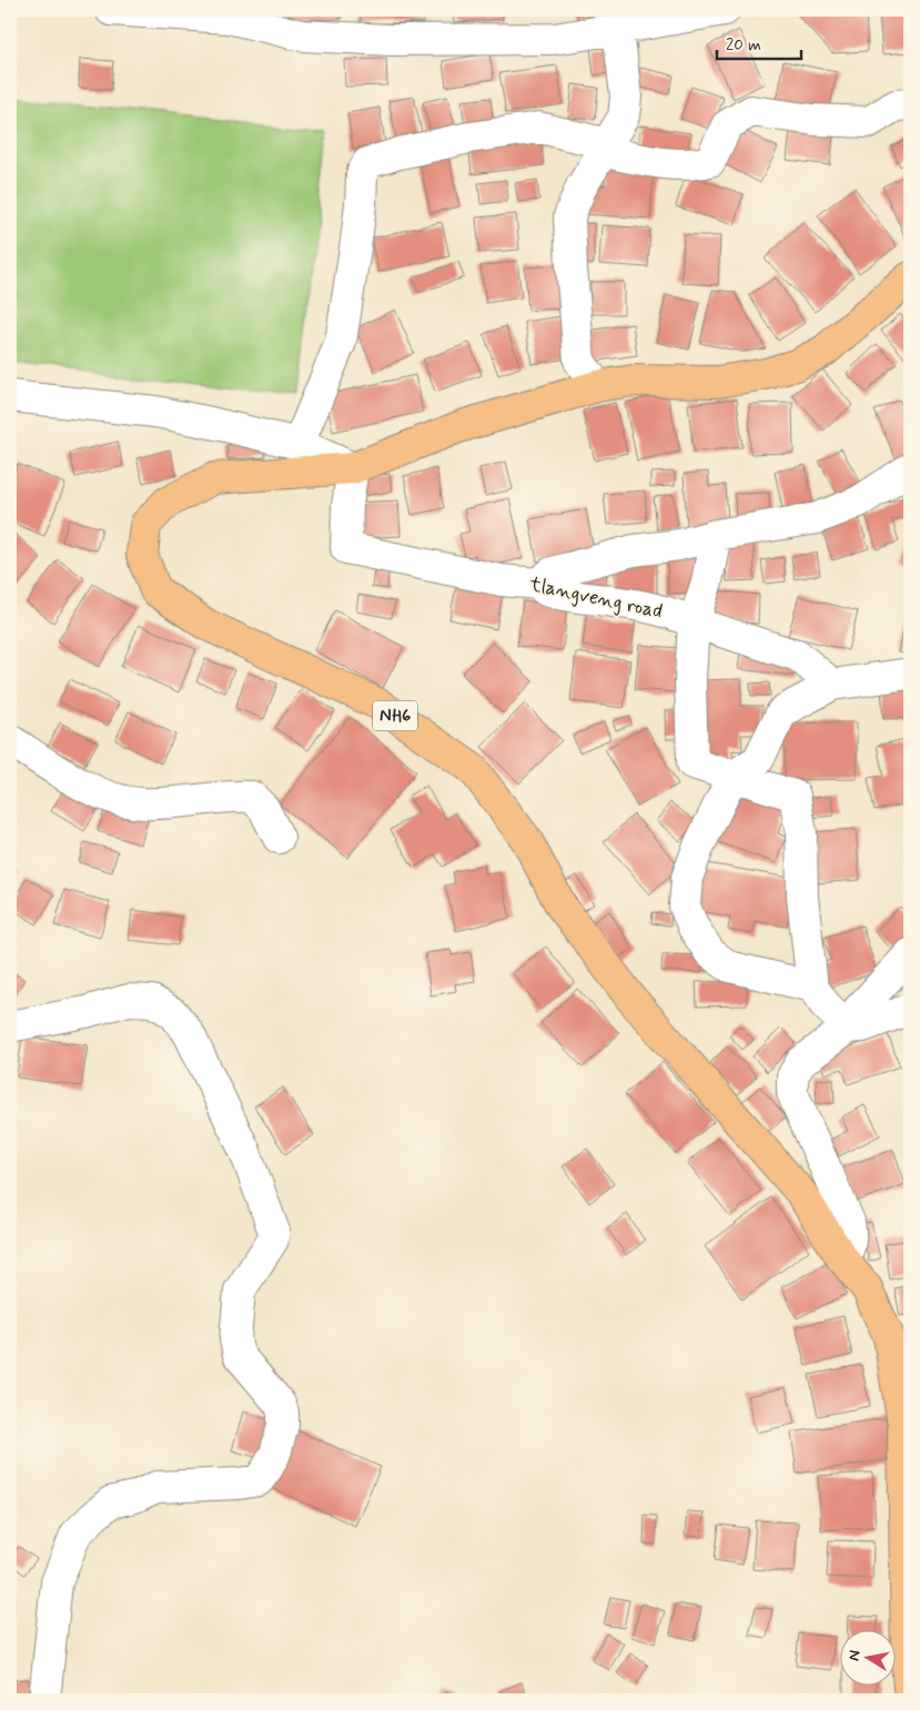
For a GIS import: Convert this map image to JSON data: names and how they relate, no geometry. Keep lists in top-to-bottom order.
{
  "streets": {
    "highway": ["NH6"],
    "street": ["tlangveng road"]
  },
  "crossings": [
    ["tlangveng road", "NH6"]
  ],
  "scale_bar": "20 m",
  "north": "left"
}
